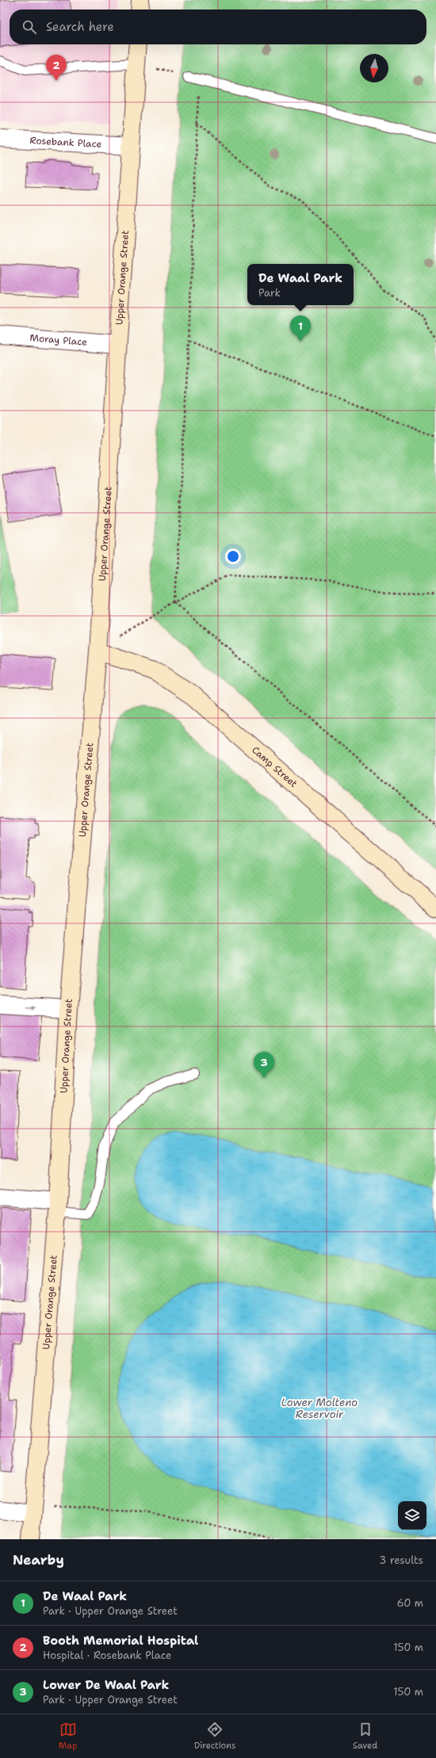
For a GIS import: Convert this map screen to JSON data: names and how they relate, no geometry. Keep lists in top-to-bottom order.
{
  "streets": {
    "street": [
      "Rosebank Place",
      "Upper Orange Street",
      "Moray Place",
      "Camp Street"
    ]
  },
  "crossings": [
    ["Rosebank Place", "Upper Orange Street"],
    ["Upper Orange Street", "Moray Place"],
    ["Upper Orange Street", "Camp Street"]
  ],
  "water": ["Lower Molteno Reservoir"],
  "north": "bottom",
  "page": {
    "search": "Search here",
    "pins": ["2", "1", "3"],
    "popup": ["De Waal Park", "Park"],
    "heading": ["Nearby", "3 results"],
    "list": [
      {
        "mark": "1",
        "name": "De Waal Park",
        "note": "Park · Upper Orange Street",
        "value": "60 m"
      },
      {
        "mark": "2",
        "name": "Booth Memorial Hospital",
        "note": "Hospital · Rosebank Place",
        "value": "150 m"
      },
      {
        "mark": "3",
        "name": "Lower De Waal Park",
        "note": "Park · Upper Orange Street",
        "value": "150 m"
      }
    ],
    "nav": ["Map", "Directions", "Saved"]
  }
}
